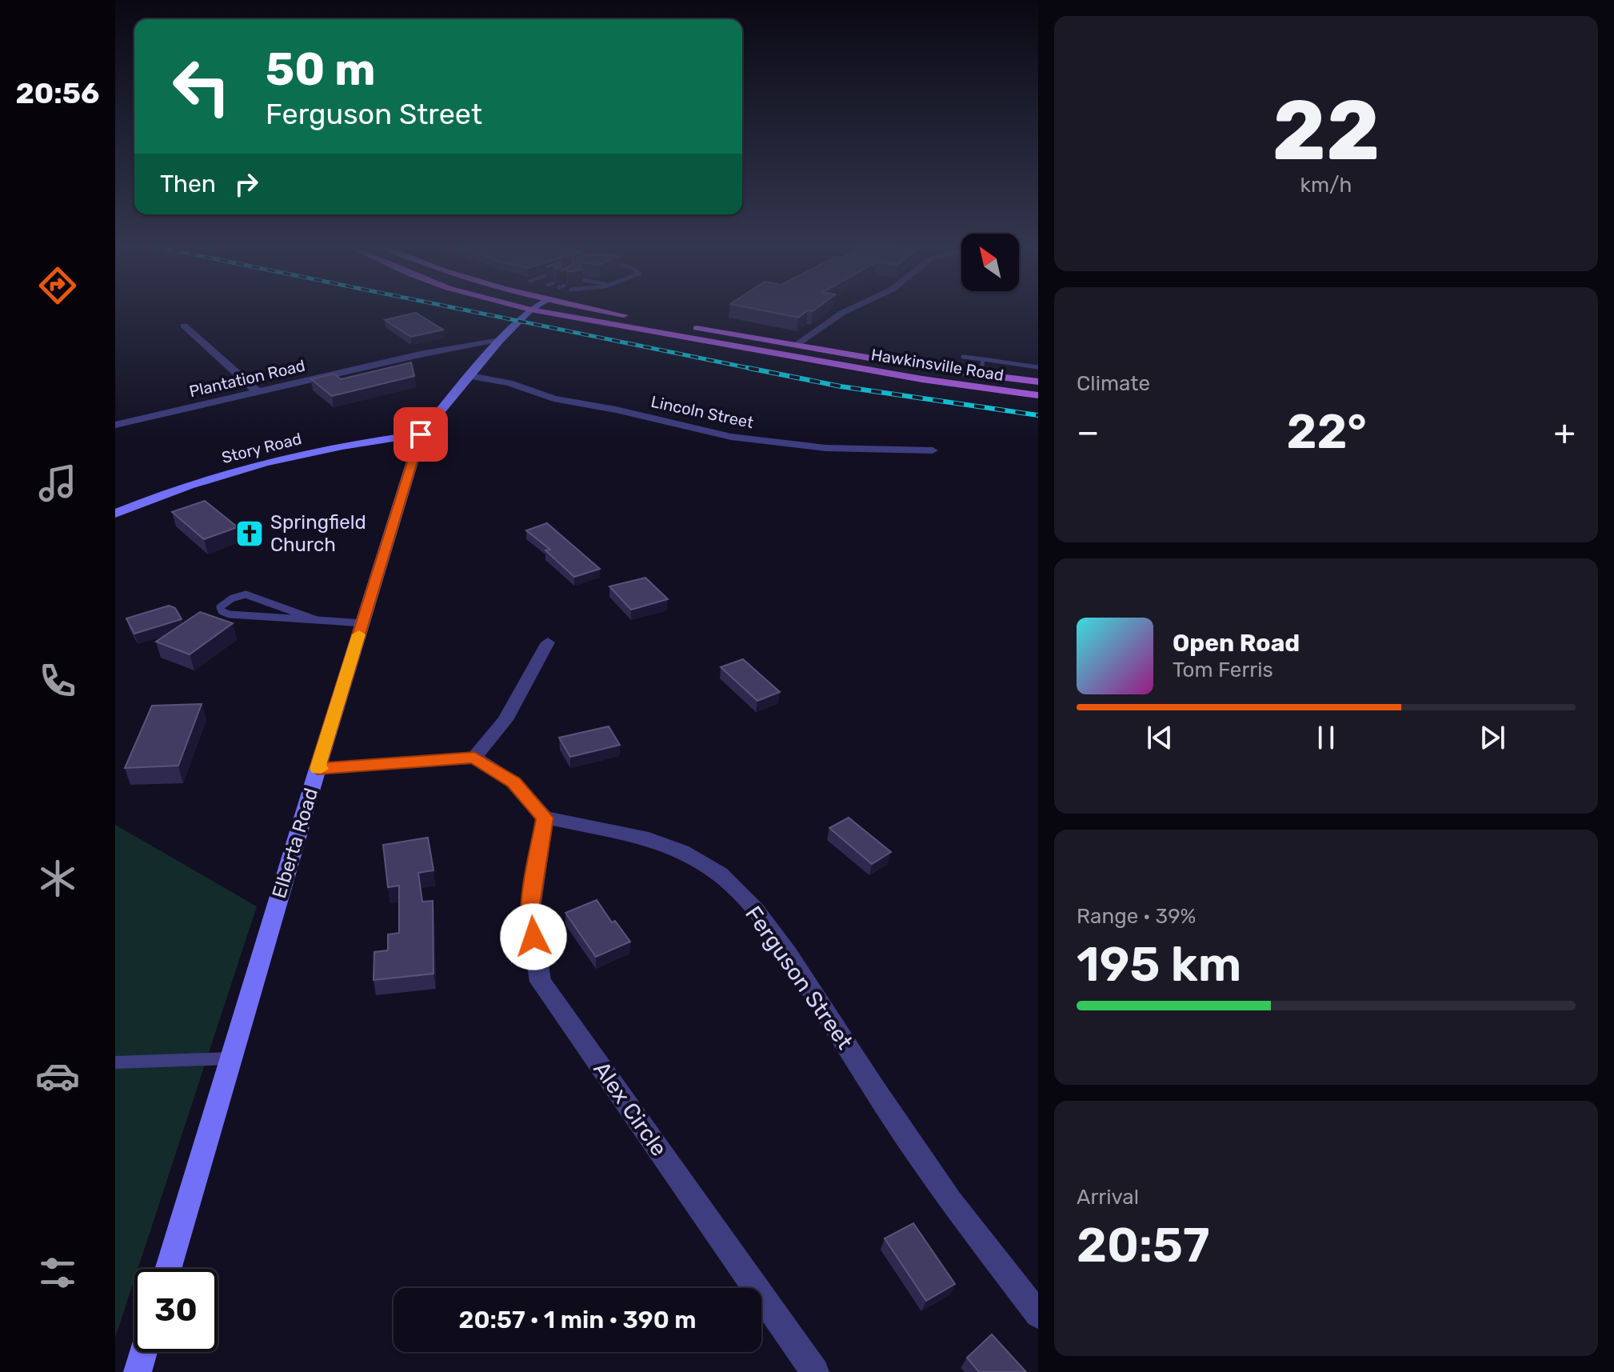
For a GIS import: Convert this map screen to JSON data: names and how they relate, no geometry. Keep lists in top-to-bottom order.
{
  "streets": {
    "main road": ["Hawkinsville Road"],
    "street": [
      "Plantation Road",
      "Lincoln Street",
      "Story Road",
      "Elberta Road",
      "Ferguson Street",
      "Alex Circle"
    ]
  },
  "crossings": [
    ["Plantation Road", "Elberta Road"],
    ["Lincoln Street", "Elberta Road"],
    ["Story Road", "Elberta Road"],
    ["Ferguson Street", "Alex Circle"]
  ],
  "places": {
    "church": ["Springfield Church"]
  },
  "north": "top left",
  "page": {
    "tabs": "20:56",
    "tile": [
      ["22", "km/h"],
      "Climate",
      ["Range · 39%", "195 km"],
      ["Arrival", "20:57"]
    ],
    "turn": ["50 m", "Ferguson Street"],
    "then": "Then",
    "heat": ["−", "22°", "+"],
    "song": ["Open Road", "Tom Ferris"],
    "limit": "30",
    "trip": "20:57 · 1 min · 390 m"
  }
}
